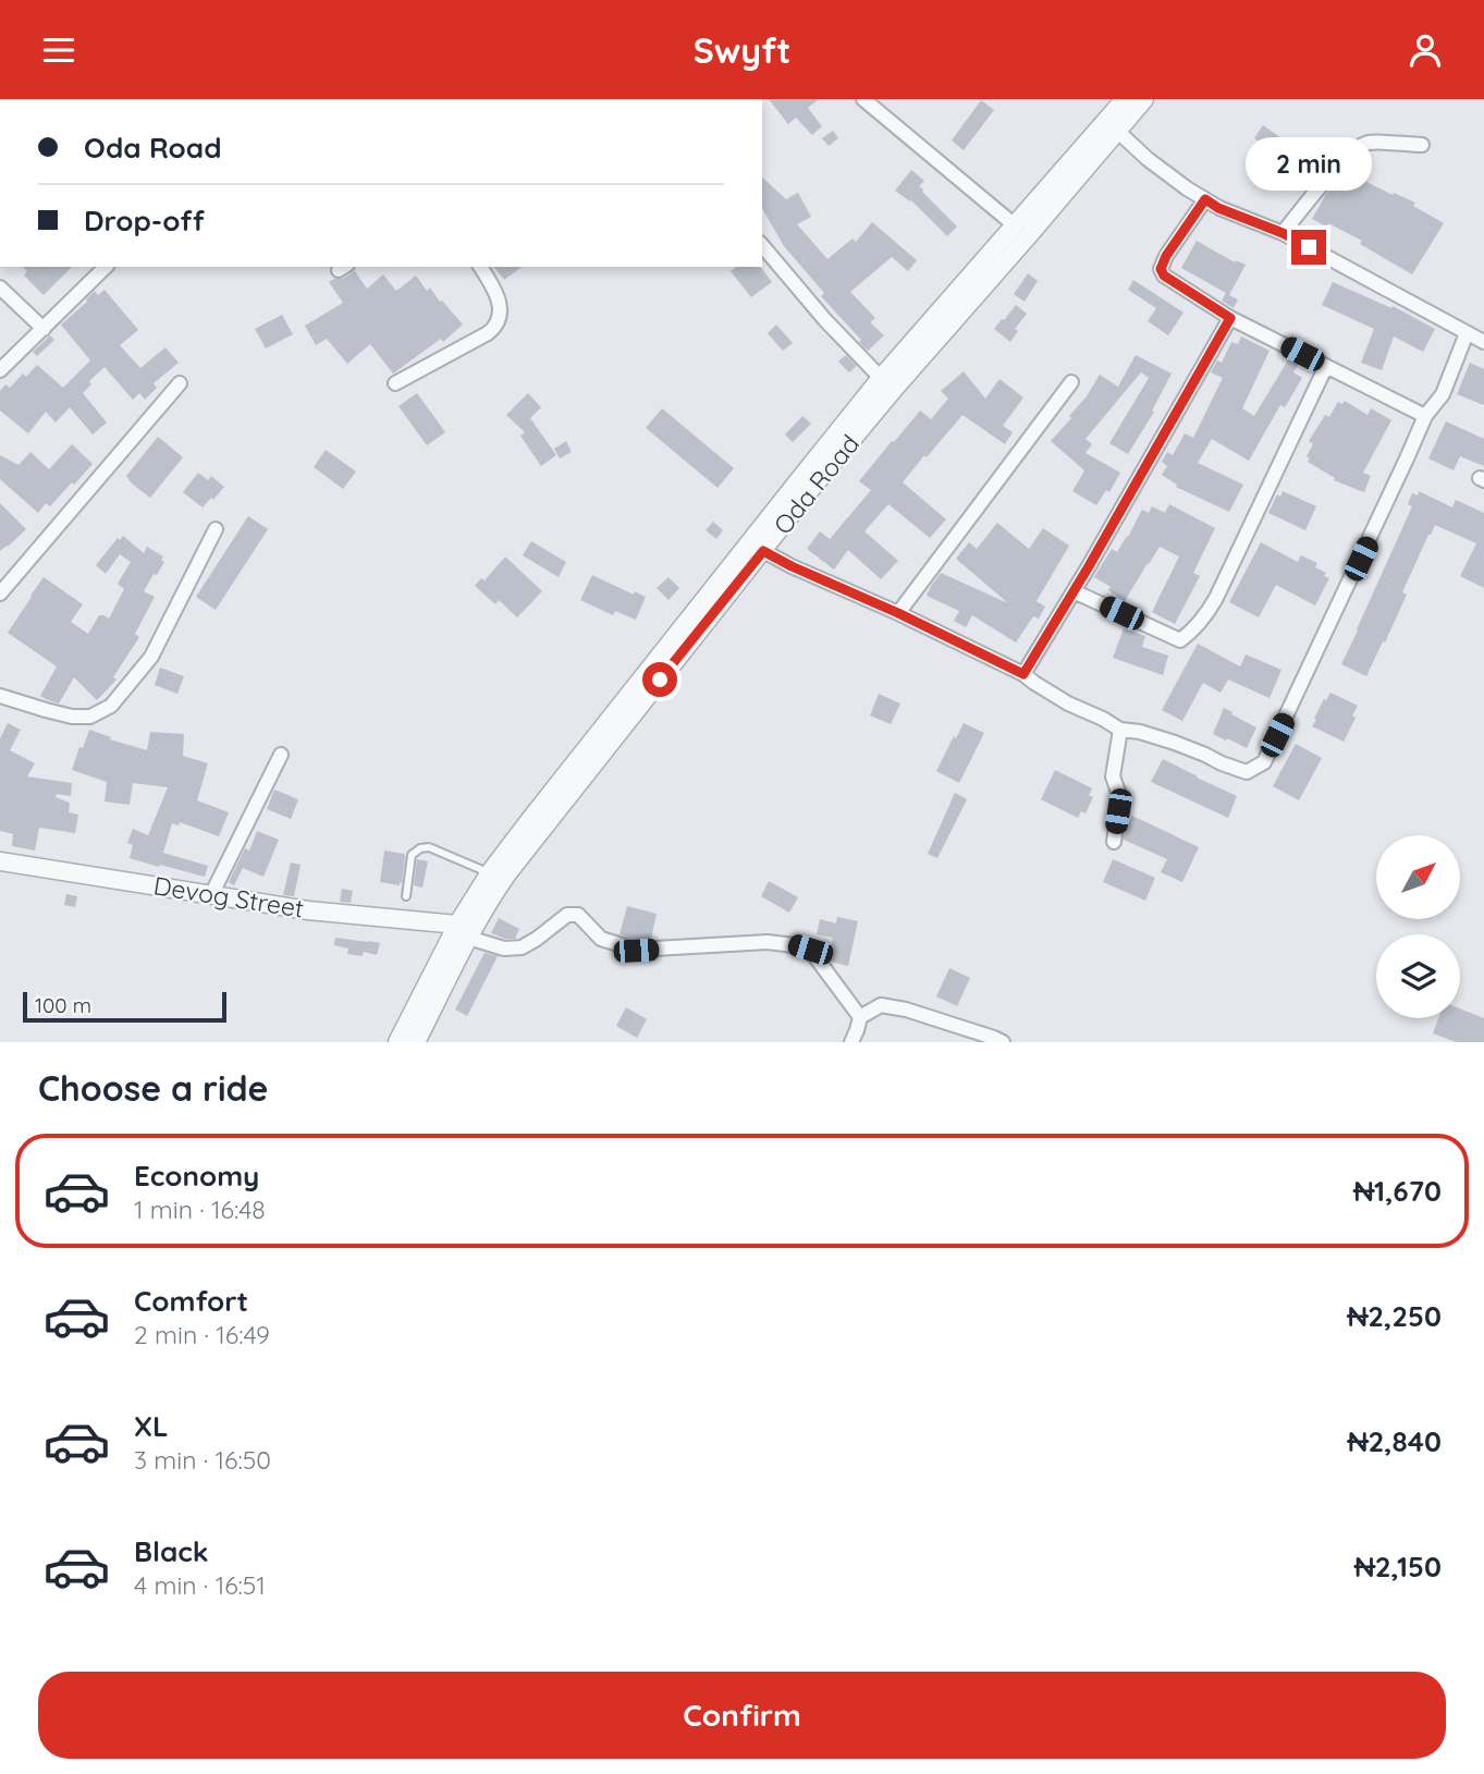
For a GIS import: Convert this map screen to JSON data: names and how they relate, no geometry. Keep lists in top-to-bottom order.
{
  "streets": {
    "street": ["Oda Road", "Devog Street"]
  },
  "crossings": [
    ["Oda Road", "Devog Street"]
  ],
  "scale_bar": "100 m",
  "north": "top right",
  "page": {
    "header": "Swyft",
    "banner": ["Oda Road", "Drop-off"],
    "bubble": "2 min",
    "scale": "100 m",
    "heading": "Choose a ride",
    "list": [
      {
        "name": "Economy",
        "note": "1 min · 16:48",
        "value": "₦1,670"
      },
      {
        "name": "Comfort",
        "note": "2 min · 16:49",
        "value": "₦2,250"
      },
      {
        "name": "XL",
        "note": "3 min · 16:50",
        "value": "₦2,840"
      },
      {
        "name": "Black",
        "note": "4 min · 16:51",
        "value": "₦2,150"
      }
    ],
    "buttons": "Confirm"
  }
}
